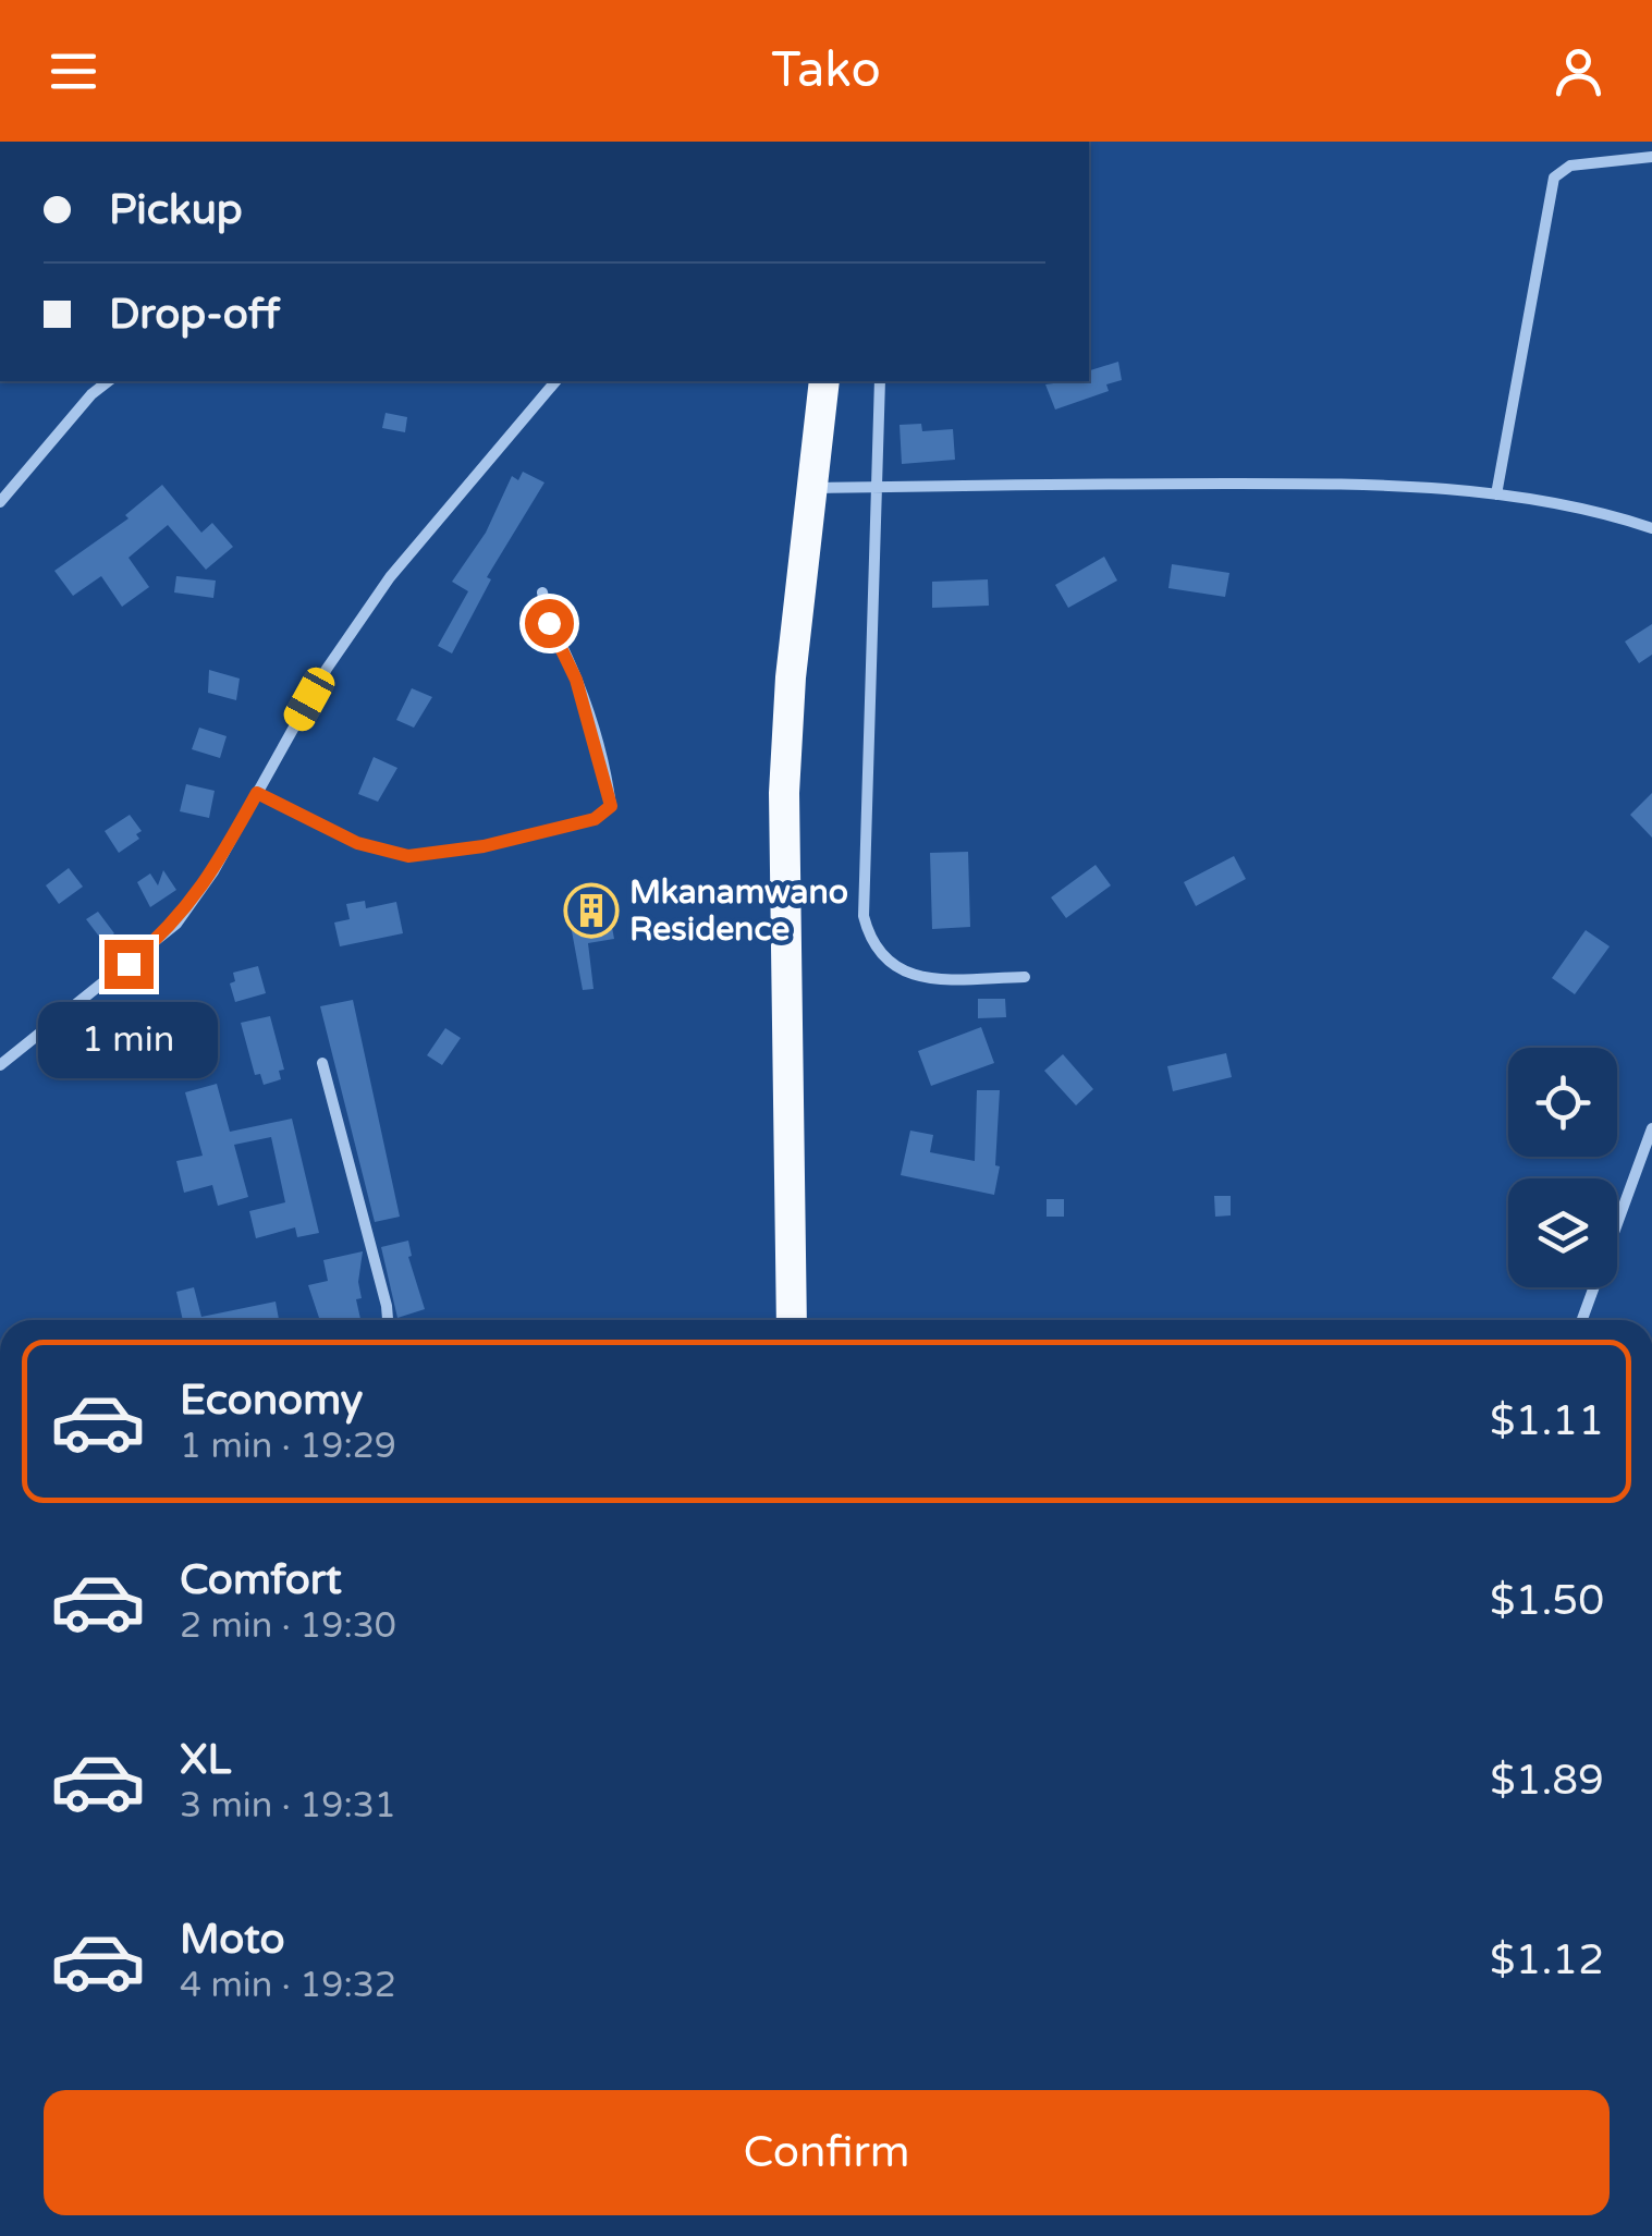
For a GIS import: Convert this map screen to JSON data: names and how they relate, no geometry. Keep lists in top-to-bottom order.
{
  "places": {
    "building": ["Mkanamwano Residence"]
  },
  "page": {
    "header": "Tako",
    "banner": ["Pickup", "Drop-off"],
    "bubble": "1 min",
    "list": [
      {
        "name": "Economy",
        "note": "1 min · 19:29",
        "value": "$1.11"
      },
      {
        "name": "Comfort",
        "note": "2 min · 19:30",
        "value": "$1.50"
      },
      {
        "name": "XL",
        "note": "3 min · 19:31",
        "value": "$1.89"
      },
      {
        "name": "Moto",
        "note": "4 min · 19:32",
        "value": "$1.12"
      }
    ],
    "buttons": "Confirm"
  }
}
